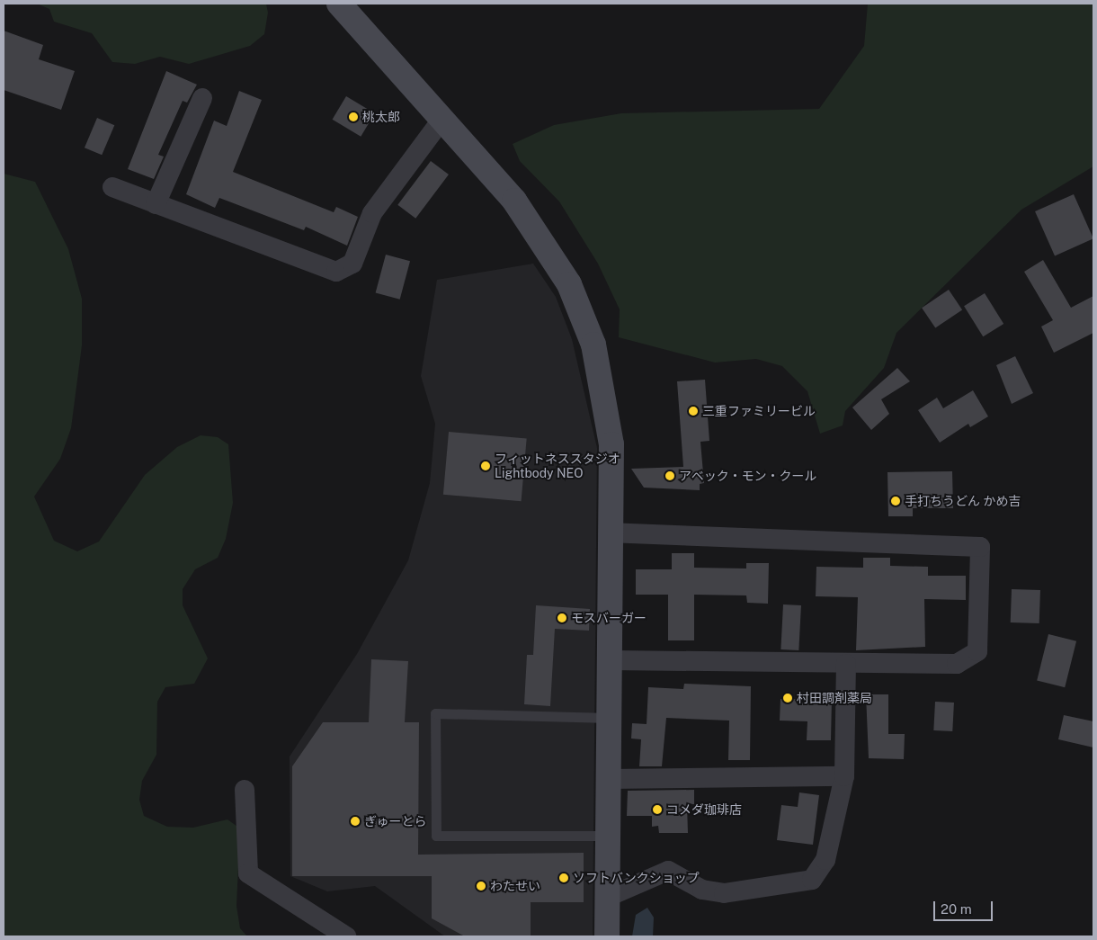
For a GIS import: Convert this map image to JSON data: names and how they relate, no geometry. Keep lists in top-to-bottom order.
{
  "places": [
    "桃太郎",
    "三重ファミリービル",
    "フィットネススタジオ Lightbody NEO",
    "アベック・モン・クール",
    "手打ちうどん かめ吉",
    "モスバーガー",
    "村田調剤薬局",
    "コメダ珈琲店",
    "ぎゅーとら",
    "ソフトバンクショップ",
    "わたせい"
  ],
  "scale_bar": "20 m"
}
